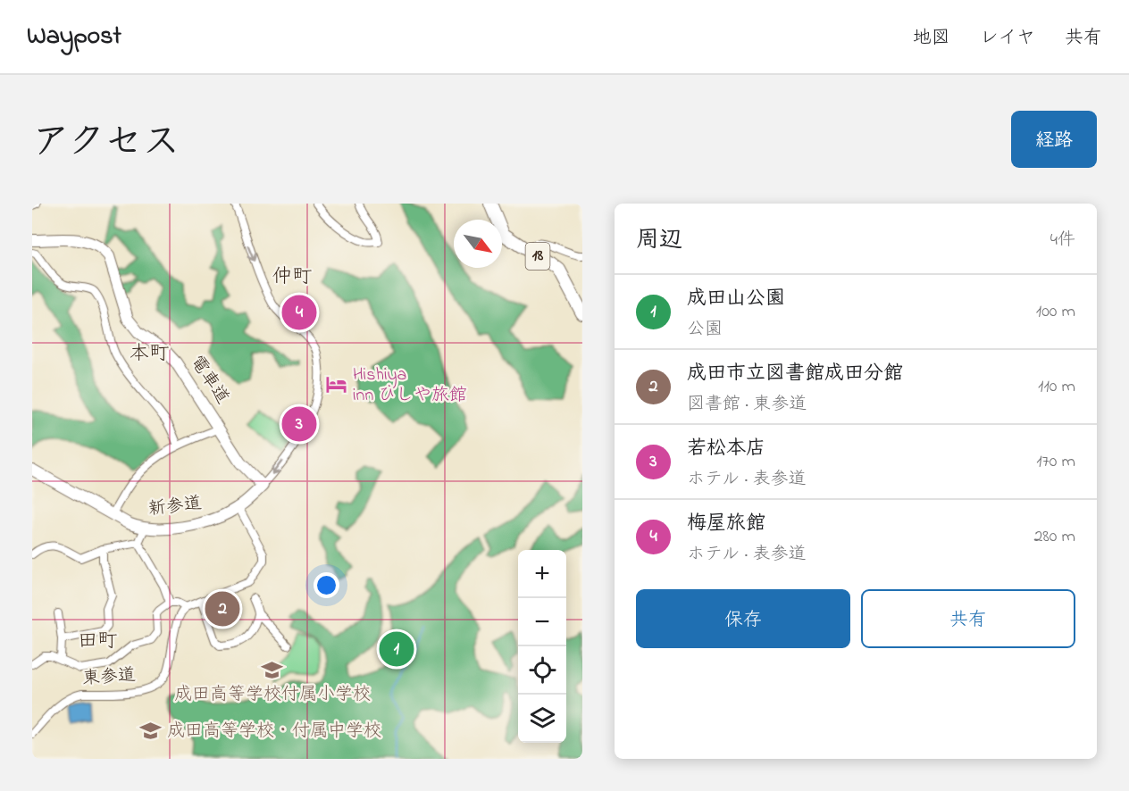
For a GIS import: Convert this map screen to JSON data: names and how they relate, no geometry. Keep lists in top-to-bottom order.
{
  "streets": {
    "main road": ["18"],
    "street": ["電車道", "新参道", "東参道"]
  },
  "crossings": [
    ["電車道", "新参道"]
  ],
  "districts": ["仲町", "本町", "田町"],
  "places": {
    "hotel": ["Hishiya inn ひしや旅館"],
    "school or university": ["成田高等学校付属小学校", "成田高等学校・付属中学校"]
  },
  "north": "bottom right",
  "page": {
    "header": "Waypost",
    "nav": ["地図", "レイヤ", "共有"],
    "title": "アクセス",
    "buttons": [
      "経路",
      ["保存", "共有"]
    ],
    "heading": ["周辺", "4件"],
    "list": [
      {
        "mark": "1",
        "name": "成田山公園",
        "note": "公園",
        "value": "100 m"
      },
      {
        "mark": "2",
        "name": "成田市立図書館成田分館",
        "note": "図書館 · 東参道",
        "value": "110 m"
      },
      {
        "mark": "3",
        "name": "若松本店",
        "note": "ホテル · 表参道",
        "value": "170 m"
      },
      {
        "mark": "4",
        "name": "梅屋旅館",
        "note": "ホテル · 表参道",
        "value": "280 m"
      }
    ],
    "pins": [
      "4",
      "3",
      "2",
      "1"
    ],
    "map_buttons": ["+", "−"]
  }
}
